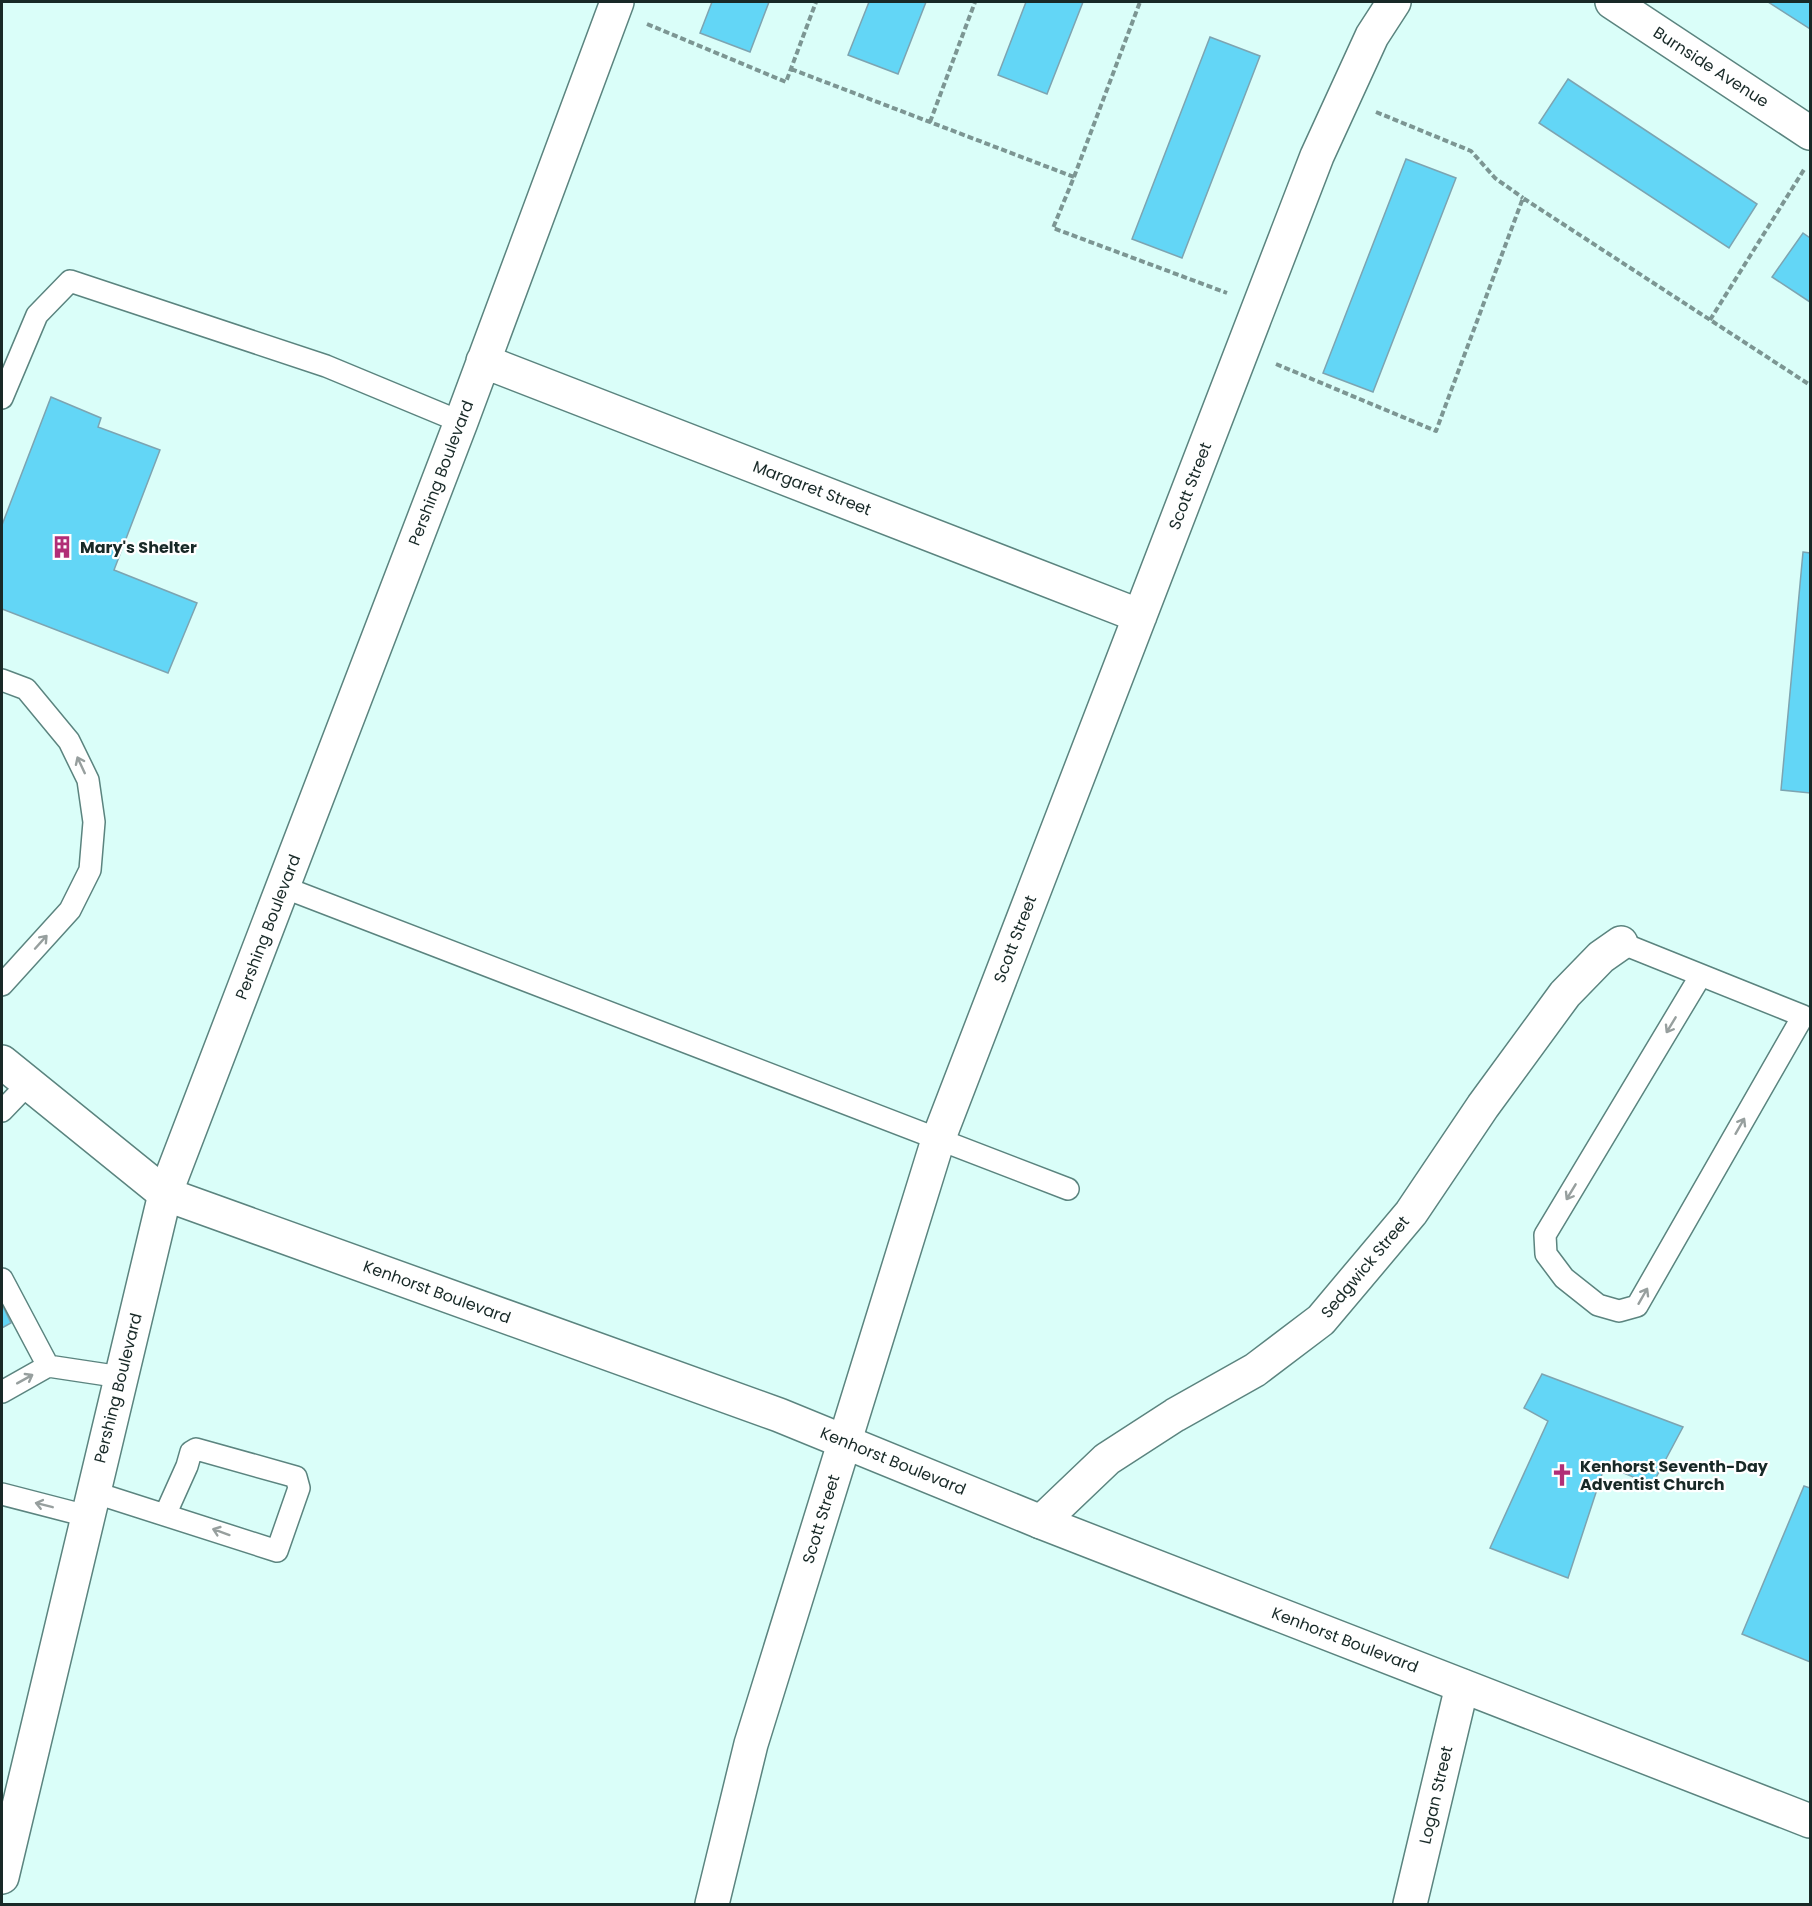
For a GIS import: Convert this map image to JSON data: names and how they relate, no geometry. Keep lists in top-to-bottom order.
{
  "streets": {
    "street": [
      "Burnside Avenue",
      "Pershing Boulevard",
      "Scott Street",
      "Margaret Street",
      "Sedgwick Street",
      "Kenhorst Boulevard",
      "Logan Street"
    ]
  },
  "crossings": [
    ["Pershing Boulevard", "Margaret Street"],
    ["Pershing Boulevard", "Kenhorst Boulevard"],
    ["Scott Street", "Margaret Street"],
    ["Scott Street", "Kenhorst Boulevard"],
    ["Sedgwick Street", "Kenhorst Boulevard"],
    ["Kenhorst Boulevard", "Logan Street"]
  ],
  "places": {
    "building": ["Mary's Shelter"],
    "church": ["Kenhorst Seventh-Day Adventist Church"]
  }
}
